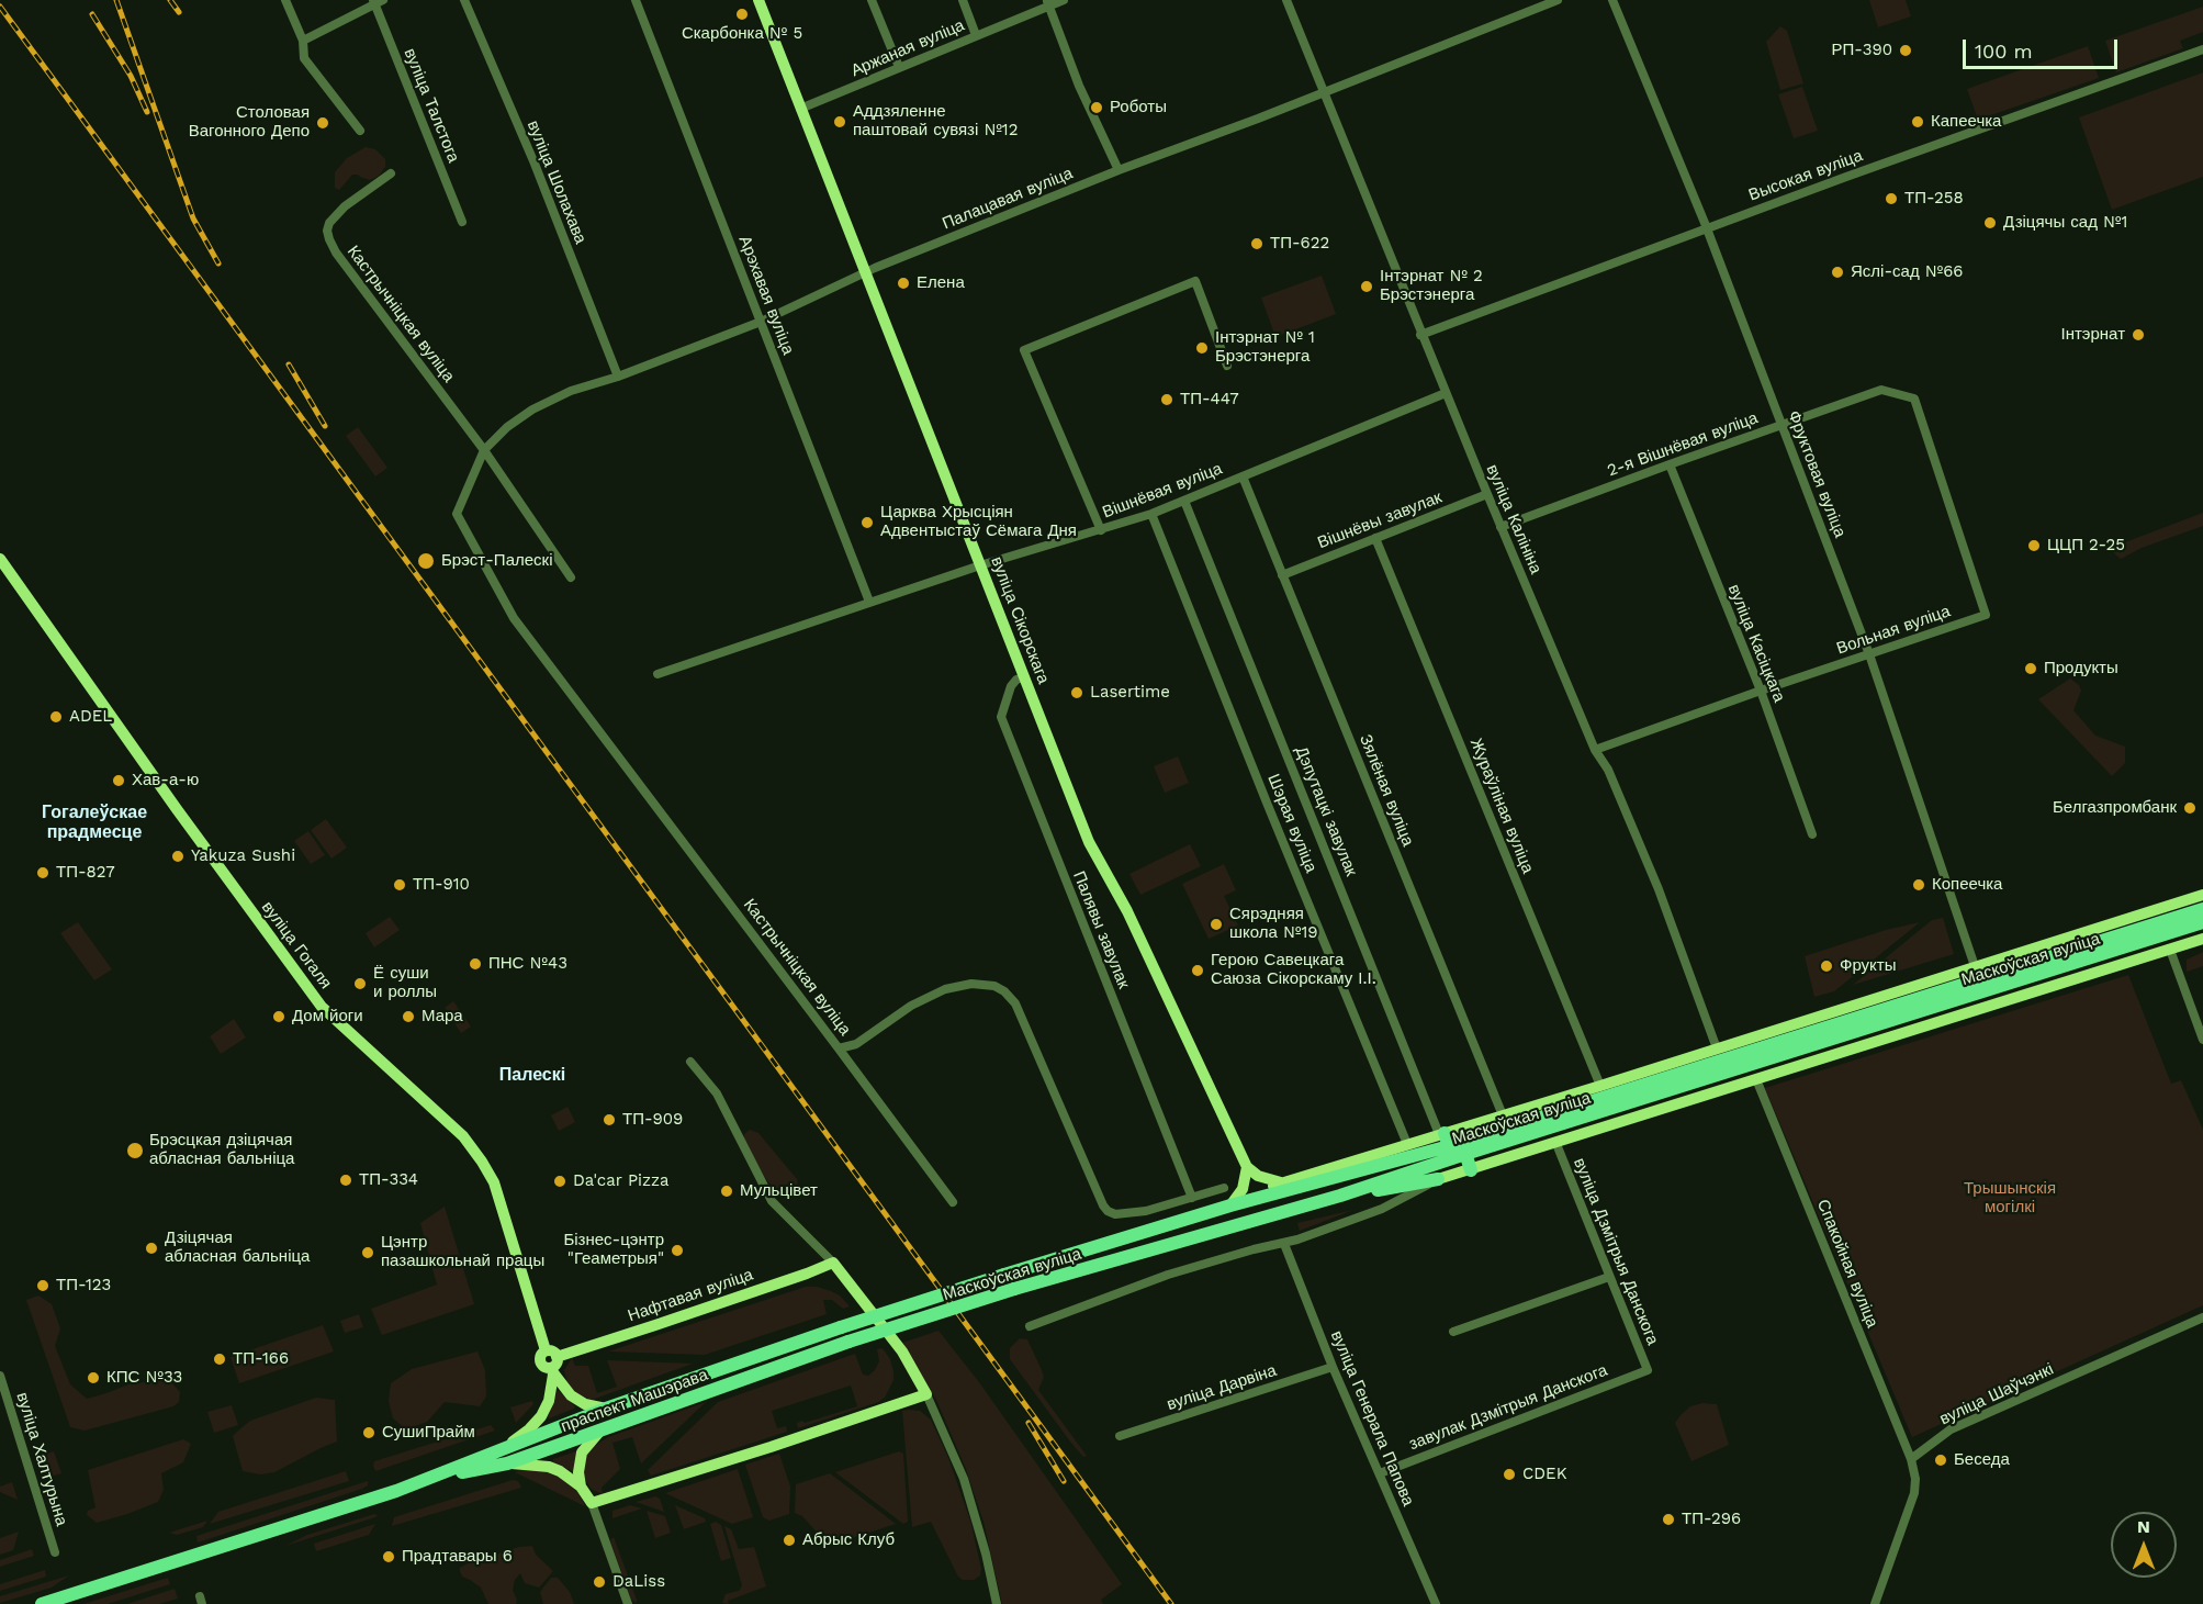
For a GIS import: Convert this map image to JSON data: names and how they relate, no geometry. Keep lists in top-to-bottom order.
{
  "streets": {
    "main road": ["Маскоўская вуліца", "праспект Машэрава"],
    "street": [
      "Аржаная вуліца",
      "вуліца Талстога",
      "Высокая вуліца",
      "вуліца Шолахава",
      "Палацавая вуліца",
      "Арэхавая вуліца",
      "Кастрычніцкая вуліца",
      "2-я Вішнёвая вуліца",
      "Фруктовая вуліца",
      "Вішнёвая вуліца",
      "вуліца Калініна",
      "Вішнёвы завулак",
      "вуліца Сікорскага",
      "Вольная вуліца",
      "вуліца Касіцкага",
      "Зялёная вуліца",
      "Жураўліная вуліца",
      "Дэпутацкі завулак",
      "Шэрая вуліца",
      "Палявы завулак",
      "вуліца Гогаля",
      "вуліца Дзмітрыя Данскога",
      "Спакойная вуліца",
      "Нафтавая вуліца",
      "вуліца Дарвіна",
      "вуліца Шаўчэнкі",
      "завулак Дзмітрыя Данскога",
      "вуліца Генерала Папова",
      "вуліца Халтурына"
    ]
  },
  "crossings": [
    ["Аржаная вуліца", "вуліца Сікорскага"],
    ["Высокая вуліца", "Фруктовая вуліца"],
    ["Высокая вуліца", "вуліца Калініна"],
    ["вуліца Шолахава", "Палацавая вуліца"],
    ["Палацавая вуліца", "Арэхавая вуліца"],
    ["Палацавая вуліца", "Кастрычніцкая вуліца"],
    ["Палацавая вуліца", "вуліца Калініна"],
    ["Палацавая вуліца", "вуліца Сікорскага"],
    ["Арэхавая вуліца", "Вішнёвая вуліца"],
    ["Кастрычніцкая вуліца", "Палявы завулак"],
    ["2-я Вішнёвая вуліца", "Фруктовая вуліца"],
    ["2-я Вішнёвая вуліца", "вуліца Калініна"],
    ["2-я Вішнёвая вуліца", "Вольная вуліца"],
    ["2-я Вішнёвая вуліца", "вуліца Касіцкага"],
    ["Фруктовая вуліца", "Вольная вуліца"],
    ["Фруктовая вуліца", "Маскоўская вуліца"],
    ["Вішнёвая вуліца", "вуліца Калініна"],
    ["Вішнёвая вуліца", "вуліца Сікорскага"],
    ["Вішнёвая вуліца", "Зялёная вуліца"],
    ["Вішнёвая вуліца", "Дэпутацкі завулак"],
    ["Вішнёвая вуліца", "Шэрая вуліца"],
    ["вуліца Калініна", "Вішнёвы завулак"],
    ["вуліца Калініна", "Вольная вуліца"],
    ["вуліца Калініна", "Маскоўская вуліца"],
    ["Вішнёвы завулак", "Зялёная вуліца"],
    ["Вішнёвы завулак", "Жураўліная вуліца"],
    ["вуліца Сікорскага", "Палявы завулак"],
    ["Вольная вуліца", "вуліца Касіцкага"],
    ["Зялёная вуліца", "Маскоўская вуліца"],
    ["Жураўліная вуліца", "Маскоўская вуліца"],
    ["Дэпутацкі завулак", "Маскоўская вуліца"],
    ["Шэрая вуліца", "Маскоўская вуліца"],
    ["вуліца Гогаля", "Нафтавая вуліца"],
    ["Маскоўская вуліца", "вуліца Дзмітрыя Данскога"],
    ["Маскоўская вуліца", "Спакойная вуліца"],
    ["Маскоўская вуліца", "праспект Машэрава"],
    ["Маскоўская вуліца", "вуліца Генерала Папова"],
    ["вуліца Дзмітрыя Данскога", "завулак Дзмітрыя Данскога"],
    ["Спакойная вуліца", "вуліца Шаўчэнкі"],
    ["вуліца Дарвіна", "вуліца Генерала Папова"],
    ["завулак Дзмітрыя Данскога", "вуліца Генерала Папова"]
  ],
  "districts": ["Гогалеўскае прадмесце", "Палескі"],
  "parks": ["Трышынскія могілкі"],
  "places": [
    "Скарбонка № 5",
    "РП-390",
    "Роботы",
    "Аддзяленне паштовай сувязі №12",
    "Капеечка",
    "Столовая Вагонного Депо",
    "ТП-258",
    "Дзіцячы сад №1",
    "ТП-622",
    "Яслі-сад №66",
    "Елена",
    "Інтэрнат № 2 Брэстэнерга",
    "Інтэрнат",
    "Інтэрнат № 1 Брэстэнерга",
    "ТП-447",
    "Царква Хрысціян Адвентыстаў Сёмага Дня",
    "ЦЦП 2-25",
    "Брэст-Палескі",
    "Продукты",
    "Lasertime",
    "ADEL",
    "Хав-а-ю",
    "Белгазпромбанк",
    "Yakuza Sushi",
    "ТП-827",
    "ТП-910",
    "Копеечка",
    "Сярэдняя школа №19",
    "ПНС №43",
    "Фрукты",
    "Герою Савецкага Саюза Сікорскаму І.І.",
    "Ё суши и роллы",
    "Дом йоги",
    "Мара",
    "ТП-909",
    "Брэсцкая дзіцячая абласная бальніца",
    "ТП-334",
    "Da'car Pizza",
    "Мульцівет",
    "Дзіцячая абласная бальніца",
    "Бізнес-цэнтр \"Геаметрыя\"",
    "Цэнтр пазашкольнай працы",
    "ТП-123",
    "ТП-166",
    "КПС №33",
    "СушиПрайм",
    "Беседа",
    "CDEK",
    "ТП-296",
    "Абрыс Клуб",
    "Прадтавары 6",
    "DaLiss"
  ],
  "scale_bar": "100 m",
  "north": "top"
}
